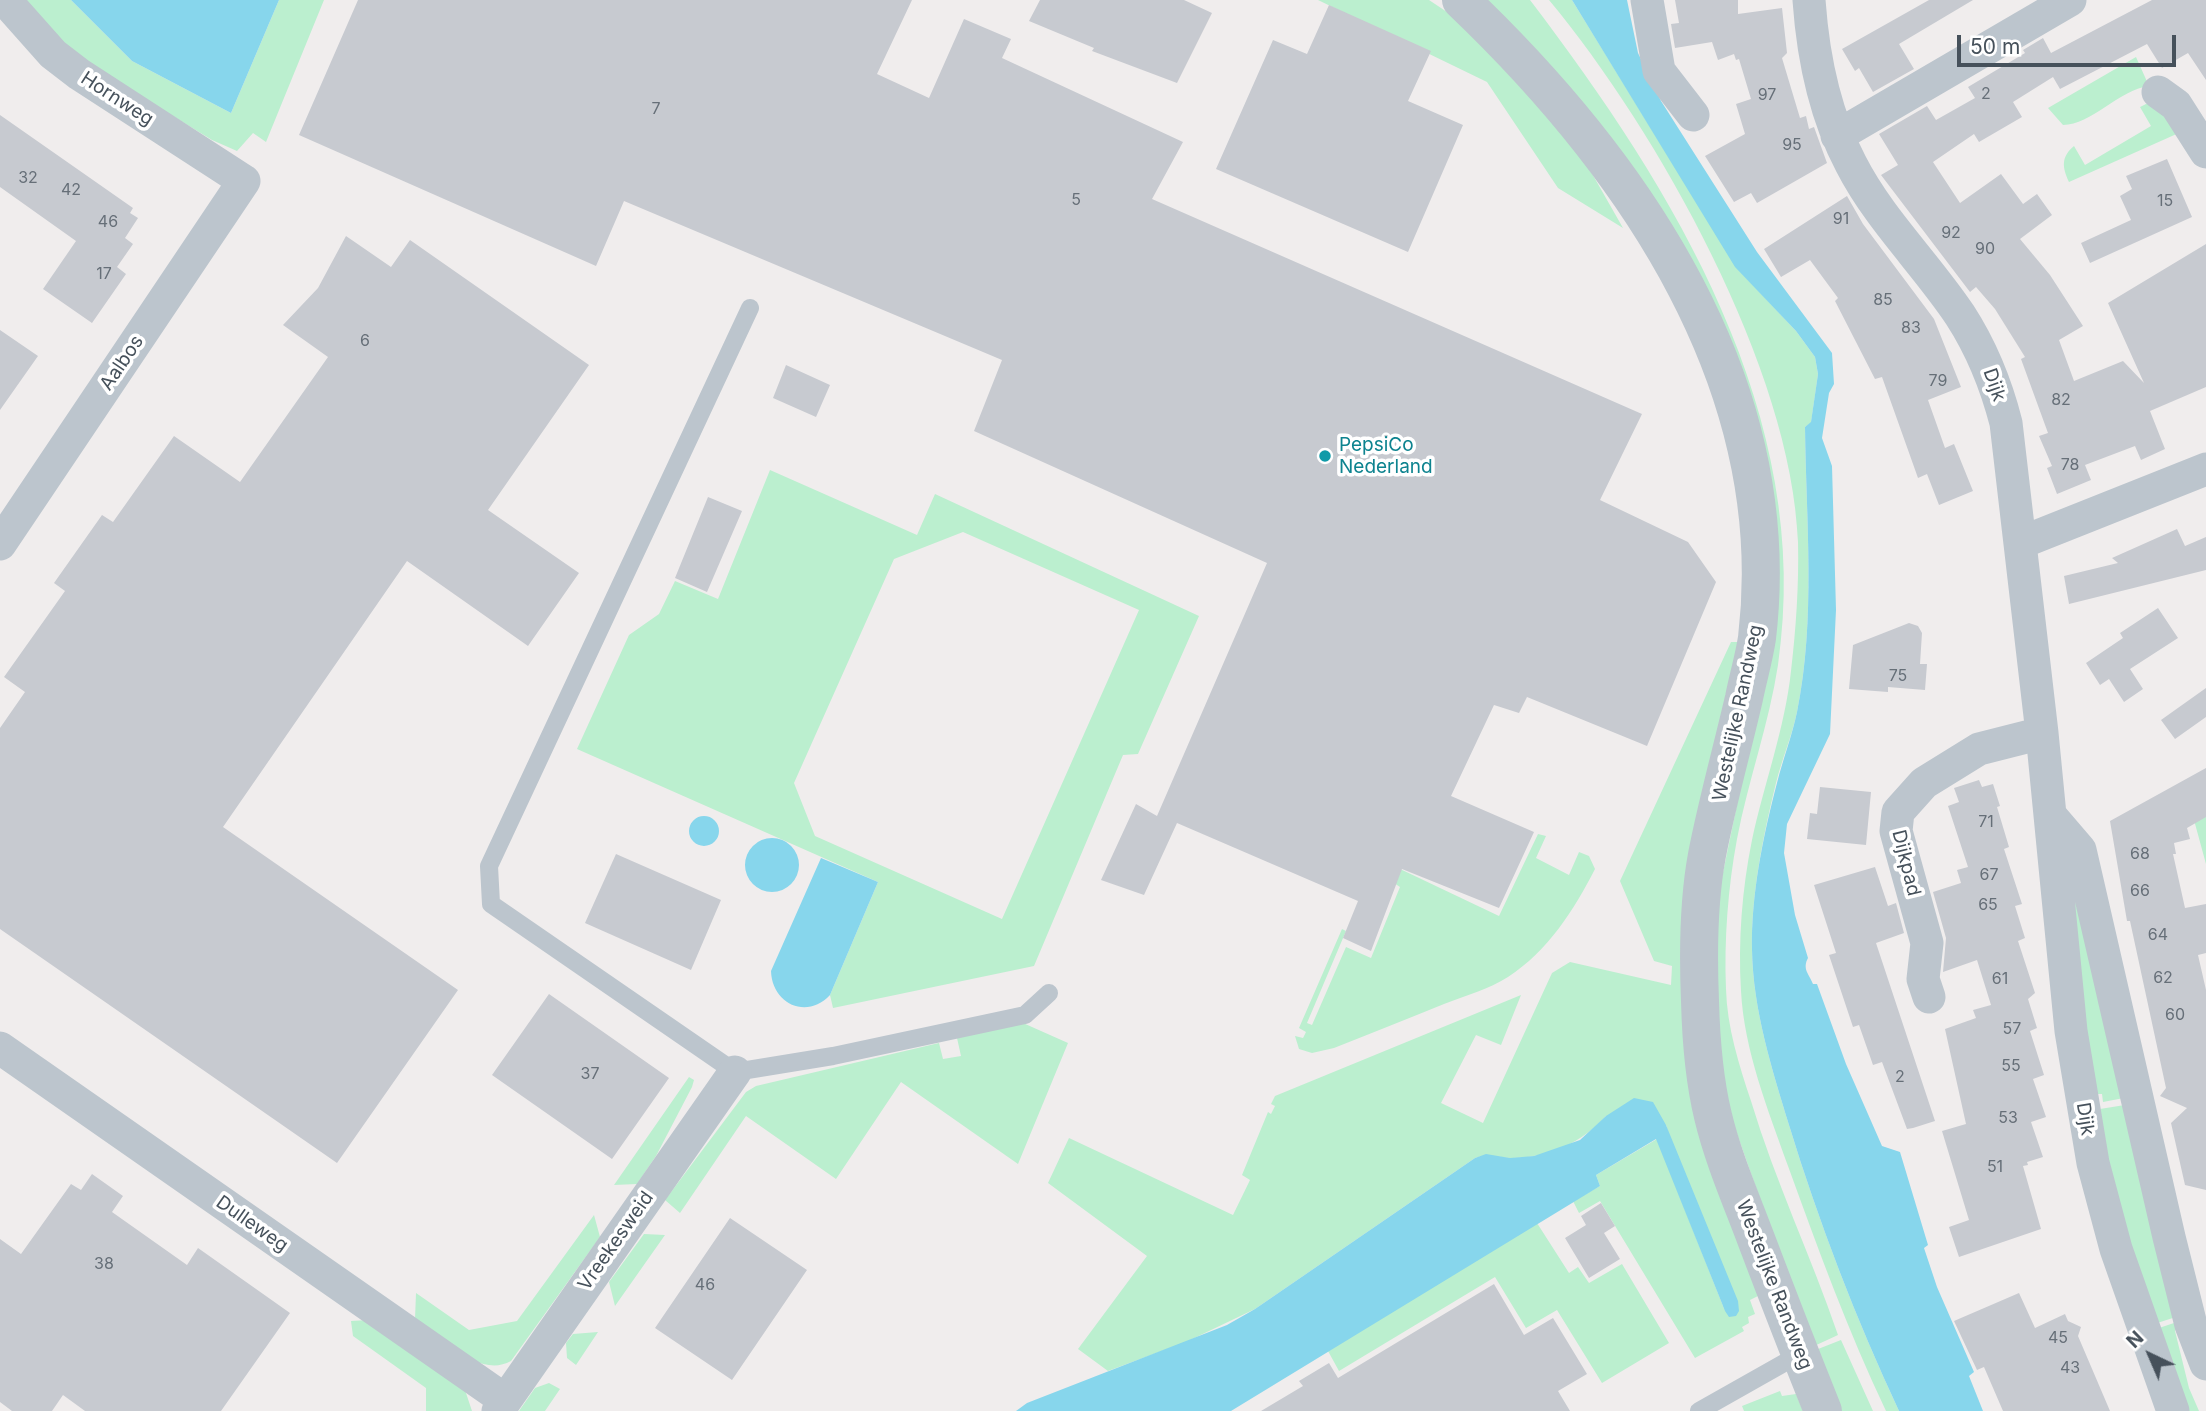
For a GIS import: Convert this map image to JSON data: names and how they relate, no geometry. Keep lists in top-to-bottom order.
{
  "streets": {
    "street": [
      "Hornweg",
      "Aalbos",
      "Dijk",
      "Westelijke Randweg",
      "Dijkpad",
      "Dulleweg",
      "Vreekesweid"
    ]
  },
  "crossings": [
    ["Hornweg", "Aalbos"],
    ["Dijk", "Dijkpad"],
    ["Dulleweg", "Vreekesweid"]
  ],
  "places": ["PepsiCo Nederland"],
  "house_numbers": [
    "2",
    "97",
    "7",
    "95",
    "32",
    "42",
    "5",
    "15",
    "91",
    "46",
    "92",
    "90",
    "17",
    "85",
    "83",
    "6",
    "79",
    "82",
    "78",
    "75",
    "71",
    "68",
    "67",
    "66",
    "65",
    "64",
    "62",
    "61",
    "60",
    "57",
    "55",
    "37",
    "2",
    "53",
    "51",
    "38",
    "46",
    "45",
    "43"
  ],
  "scale_bar": "50 m",
  "north": "top left"
}
